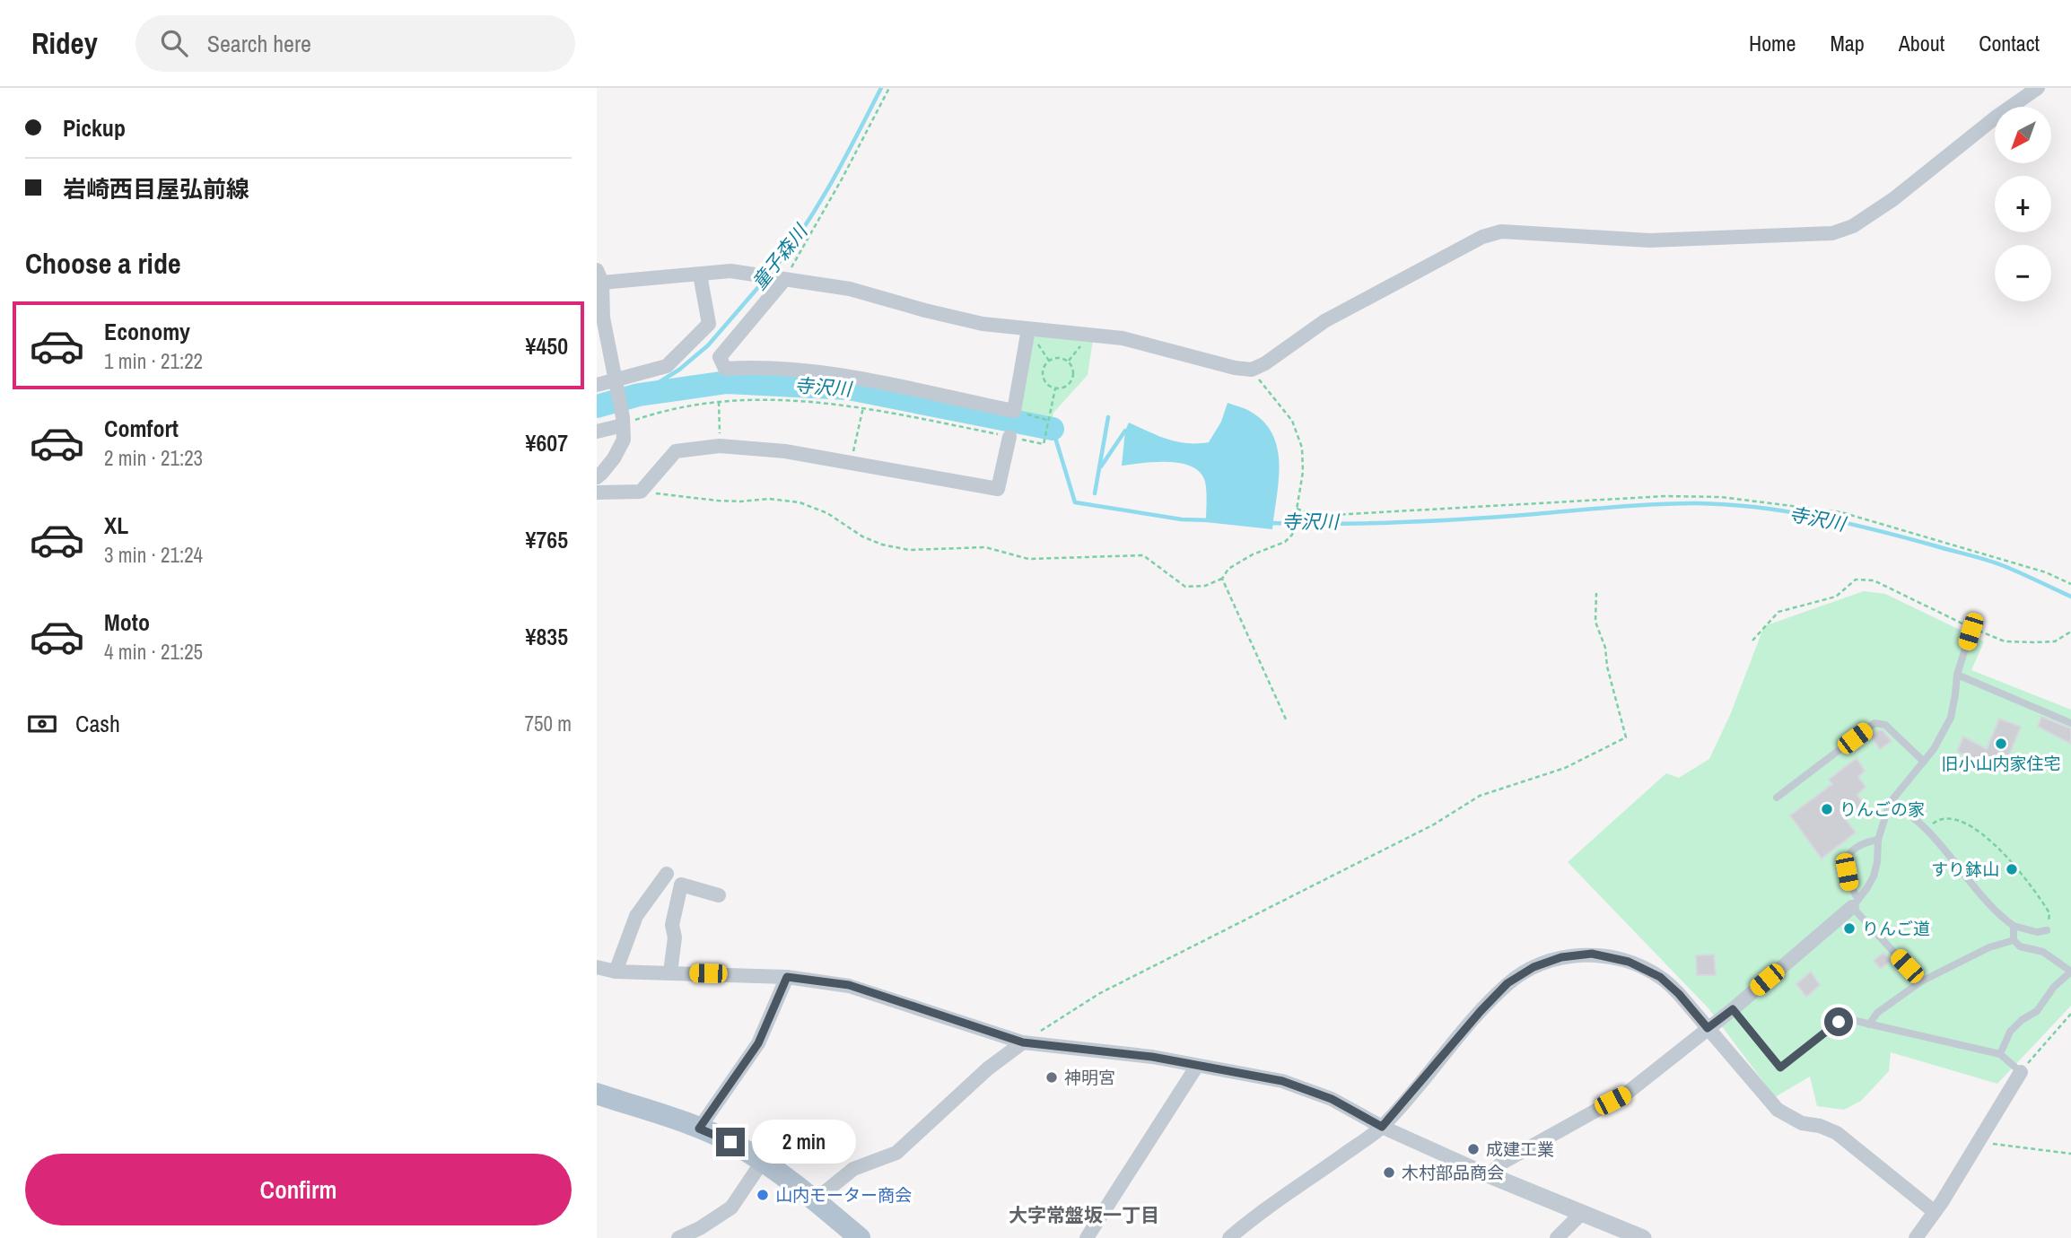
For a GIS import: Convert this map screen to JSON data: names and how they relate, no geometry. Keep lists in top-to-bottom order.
{
  "districts": ["大字常盤坂一丁目"],
  "water": ["童子森川", "寺沢川"],
  "places": [
    "旧小山内家住宅",
    "りんごの家",
    "すり鉢山",
    "りんご道",
    "神明宮",
    "成建工業",
    "木村部品商会",
    "山内モーター商会"
  ],
  "north": "bottom left",
  "page": {
    "header": "Ridey",
    "search": "Search here",
    "nav": [
      "Home",
      "Map",
      "About",
      "Contact"
    ],
    "banner": ["Pickup", "岩崎西目屋弘前線"],
    "map_buttons": ["+", "−"],
    "heading": "Choose a ride",
    "list": [
      {
        "name": "Economy",
        "note": "1 min · 21:22",
        "value": "¥450"
      },
      {
        "name": "Comfort",
        "note": "2 min · 21:23",
        "value": "¥607"
      },
      {
        "name": "XL",
        "note": "3 min · 21:24",
        "value": "¥765"
      },
      {
        "name": "Moto",
        "note": "4 min · 21:25",
        "value": "¥835"
      }
    ],
    "pay": ["Cash", "750 m"],
    "bubble": "2 min",
    "buttons": "Confirm"
  }
}
